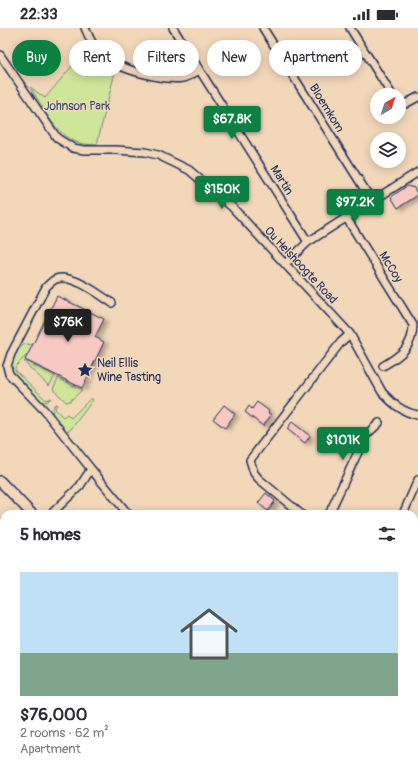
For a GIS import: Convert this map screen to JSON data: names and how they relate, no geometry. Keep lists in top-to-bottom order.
{
  "streets": {
    "street": [
      "Bloemkom",
      "Martin",
      "Ou Helshoogte Road",
      "McCoy"
    ]
  },
  "parks": ["Johnson Park"],
  "places": {
    "place": ["Neil Ellis Wine Tasting"]
  },
  "north": "top right",
  "page": {
    "status": "22:33",
    "chip": [
      "Buy",
      "Rent",
      "Filters",
      "New",
      "Apartment"
    ],
    "price": [
      "$67.8K",
      "$150K",
      "$97.2K",
      "$76K",
      "$101K"
    ],
    "heading": "5 homes",
    "list": [
      {
        "name": "$76,000",
        "note": "2 rooms · 62 m² · Apartment"
      }
    ]
  }
}
